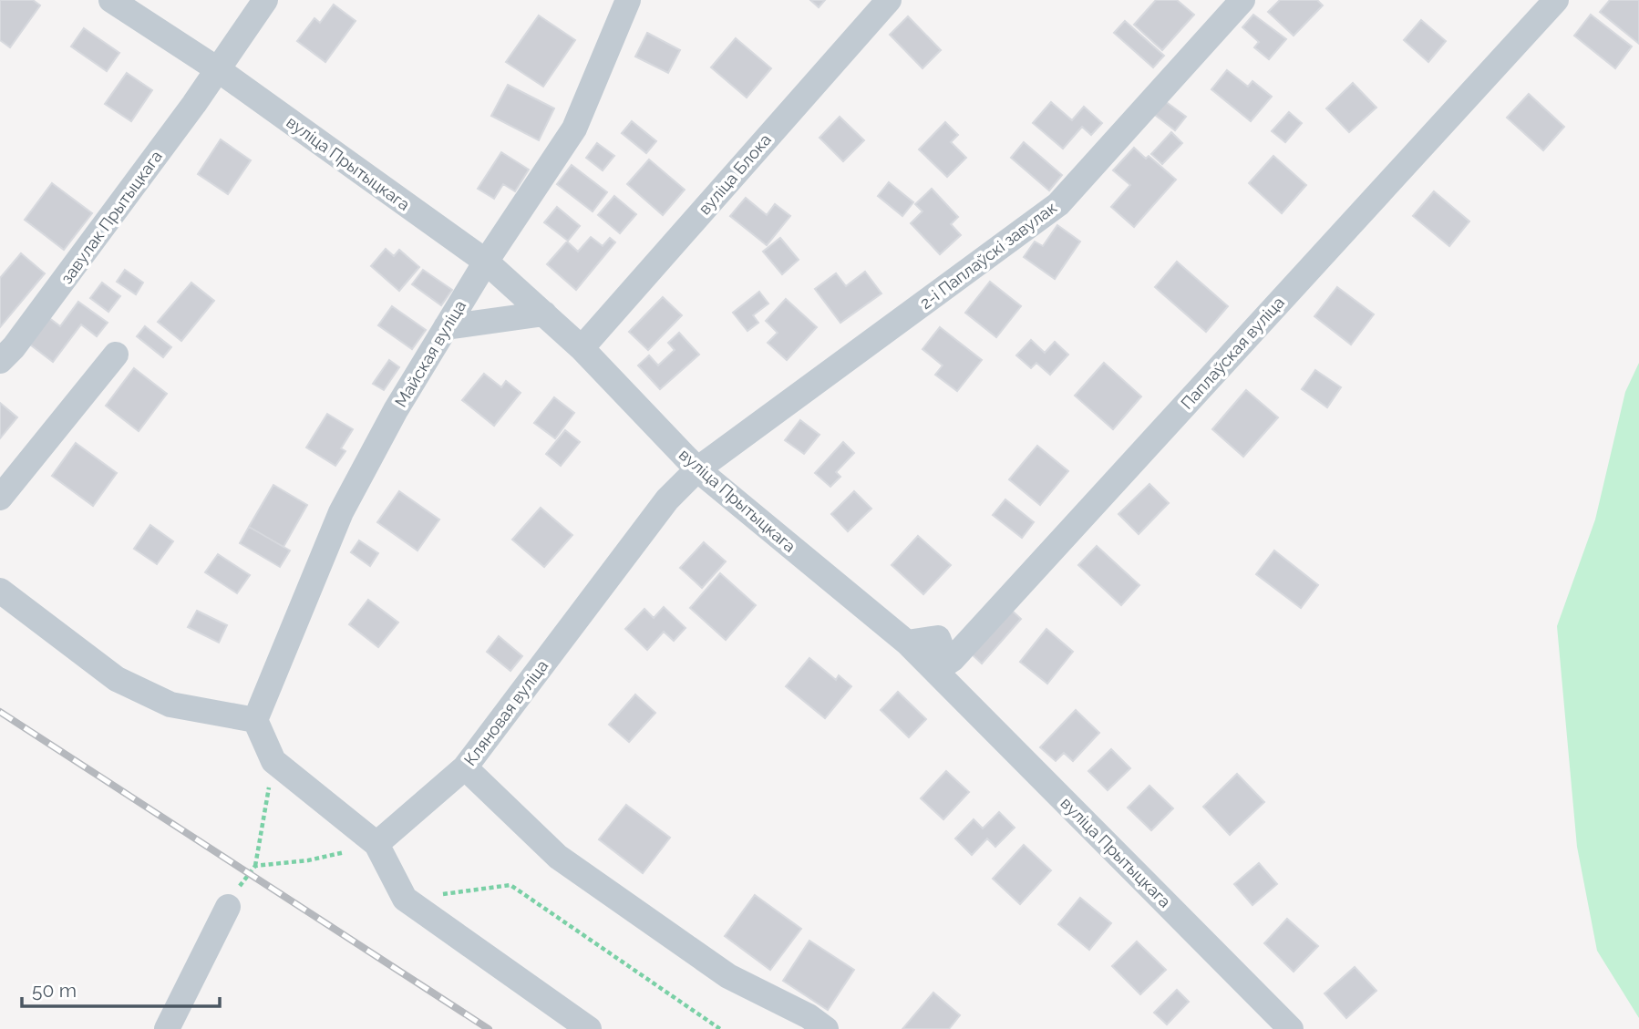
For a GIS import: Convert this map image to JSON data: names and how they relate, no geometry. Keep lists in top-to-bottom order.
{
  "streets": {
    "street": [
      "вуліца Прытыцкага",
      "вуліца Блока",
      "завулак Прытыцкага",
      "2-і Паплаўскі завулак",
      "Паплаўская вуліца",
      "Майская вуліца",
      "Кляновая вуліца"
    ]
  },
  "crossings": [
    ["вуліца Прытыцкага", "вуліца Блока"],
    ["вуліца Прытыцкага", "завулак Прытыцкага"],
    ["вуліца Прытыцкага", "2-і Паплаўскі завулак"],
    ["вуліца Прытыцкага", "Паплаўская вуліца"],
    ["вуліца Прытыцкага", "Майская вуліца"],
    ["вуліца Прытыцкага", "Кляновая вуліца"],
    ["2-і Паплаўскі завулак", "Кляновая вуліца"]
  ],
  "scale_bar": "50 m"
}
